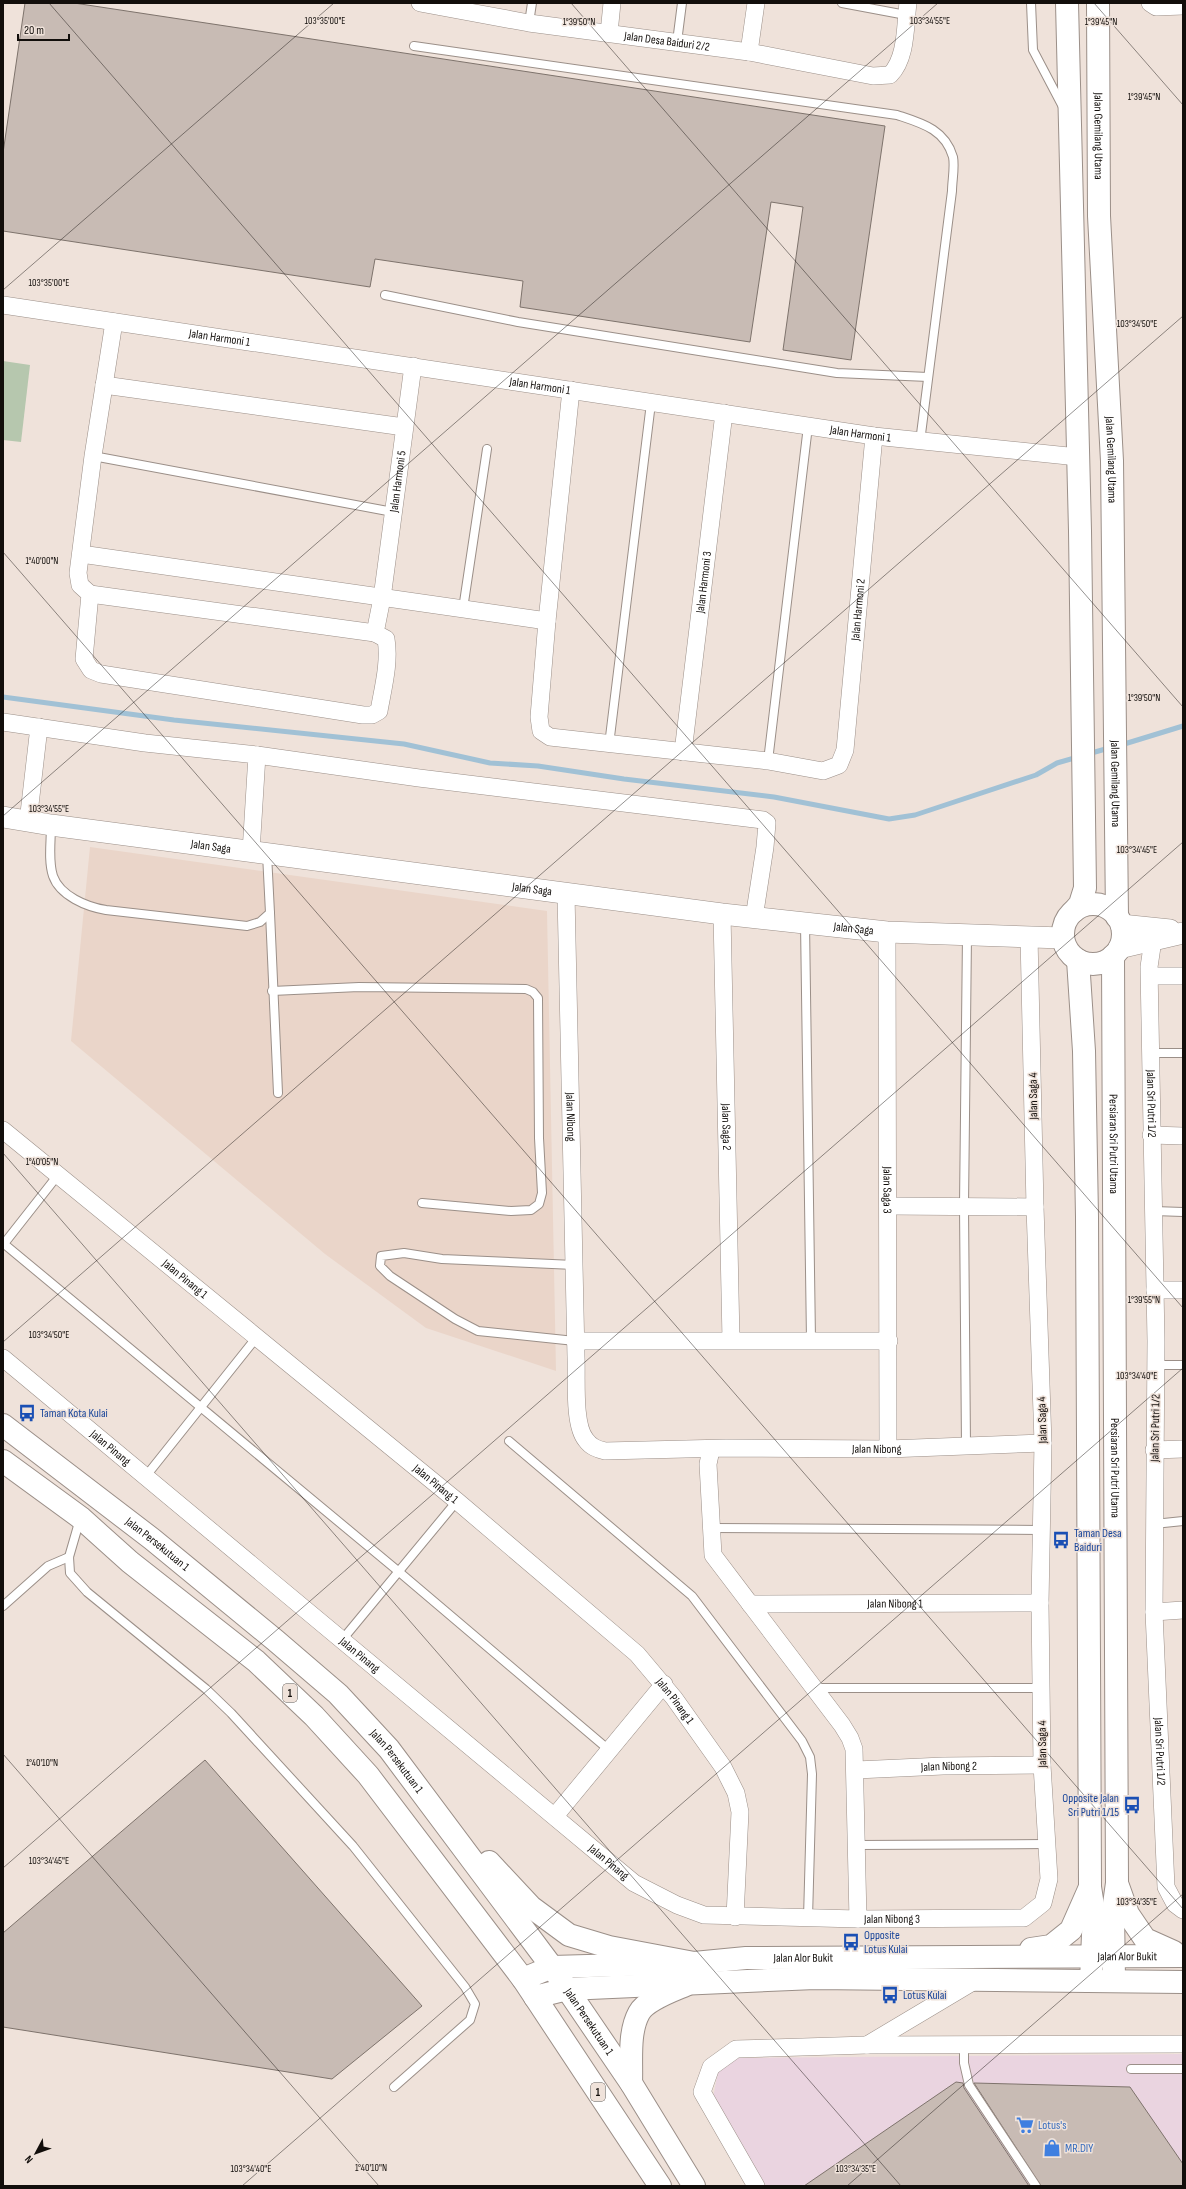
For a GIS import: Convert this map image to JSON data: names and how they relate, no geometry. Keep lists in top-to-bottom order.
{
  "streets": {
    "main road": [
      "Jalan Gemilang Utama",
      "Persiaran Sri Putri Utama",
      "Jalan Persekutuan 1",
      "1",
      "Jalan Alor Bukit"
    ],
    "street": [
      "Jalan Desa Baiduri 2/2",
      "Jalan Harmoni 1",
      "Jalan Harmoni 5",
      "Jalan Harmoni 3",
      "Jalan Harmoni 2",
      "Jalan Saga",
      "Jalan Saga 4",
      "Jalan Sri Putri 1/2",
      "Jalan Nibong",
      "Jalan Saga 2",
      "Jalan Saga 3",
      "Jalan Pinang 1",
      "Jalan Pinang",
      "Jalan Nibong 1",
      "Jalan Nibong 2",
      "Jalan Nibong 3"
    ]
  },
  "crossings": [
    ["Jalan Gemilang Utama", "Jalan Saga"],
    ["Jalan Gemilang Utama", "Persiaran Sri Putri Utama"],
    ["Jalan Harmoni 1", "Jalan Harmoni 5"],
    ["Jalan Harmoni 1", "Jalan Harmoni 3"],
    ["Jalan Harmoni 1", "Jalan Harmoni 2"],
    ["Jalan Saga", "Jalan Saga 4"],
    ["Jalan Saga", "Jalan Nibong"],
    ["Jalan Saga", "Jalan Saga 2"],
    ["Jalan Saga", "Persiaran Sri Putri Utama"],
    ["Jalan Saga", "Jalan Saga 3"],
    ["Jalan Saga 4", "Jalan Nibong"],
    ["Jalan Saga 4", "Jalan Nibong 1"],
    ["Jalan Saga 4", "Jalan Nibong 2"],
    ["Jalan Saga 4", "Jalan Nibong 3"],
    ["Jalan Nibong", "Jalan Saga 3"],
    ["Persiaran Sri Putri Utama", "Jalan Alor Bukit"],
    ["Jalan Pinang 1", "Jalan Pinang"],
    ["Jalan Pinang 1", "Jalan Nibong 3"],
    ["Jalan Pinang", "Jalan Nibong 3"],
    ["Jalan Persekutuan 1", "Jalan Alor Bukit"],
    ["1", "Jalan Alor Bukit"]
  ],
  "places": {
    "bus stop": [
      "Taman Kota Kulai",
      "Taman Desa Baiduri",
      "Opposite Jalan Sri Putri 1/15",
      "Opposite Lotus Kulai",
      "Lotus Kulai"
    ],
    "supermarket": ["Lotus's"],
    "shop": ["MR.DIY"]
  },
  "scale_bar": "20 m",
  "north": "bottom left",
  "coordinates": [
    "103°35'00\"E",
    "103°34'55\"E",
    "1°39'45\"N",
    "1°39'50\"N",
    "103°34'50\"E",
    "1°40'00\"N",
    "103°34'45\"E",
    "1°40'05\"N",
    "1°39'55\"N",
    "103°34'40\"E",
    "1°40'10\"N",
    "103°34'35\"E"
  ]
}
